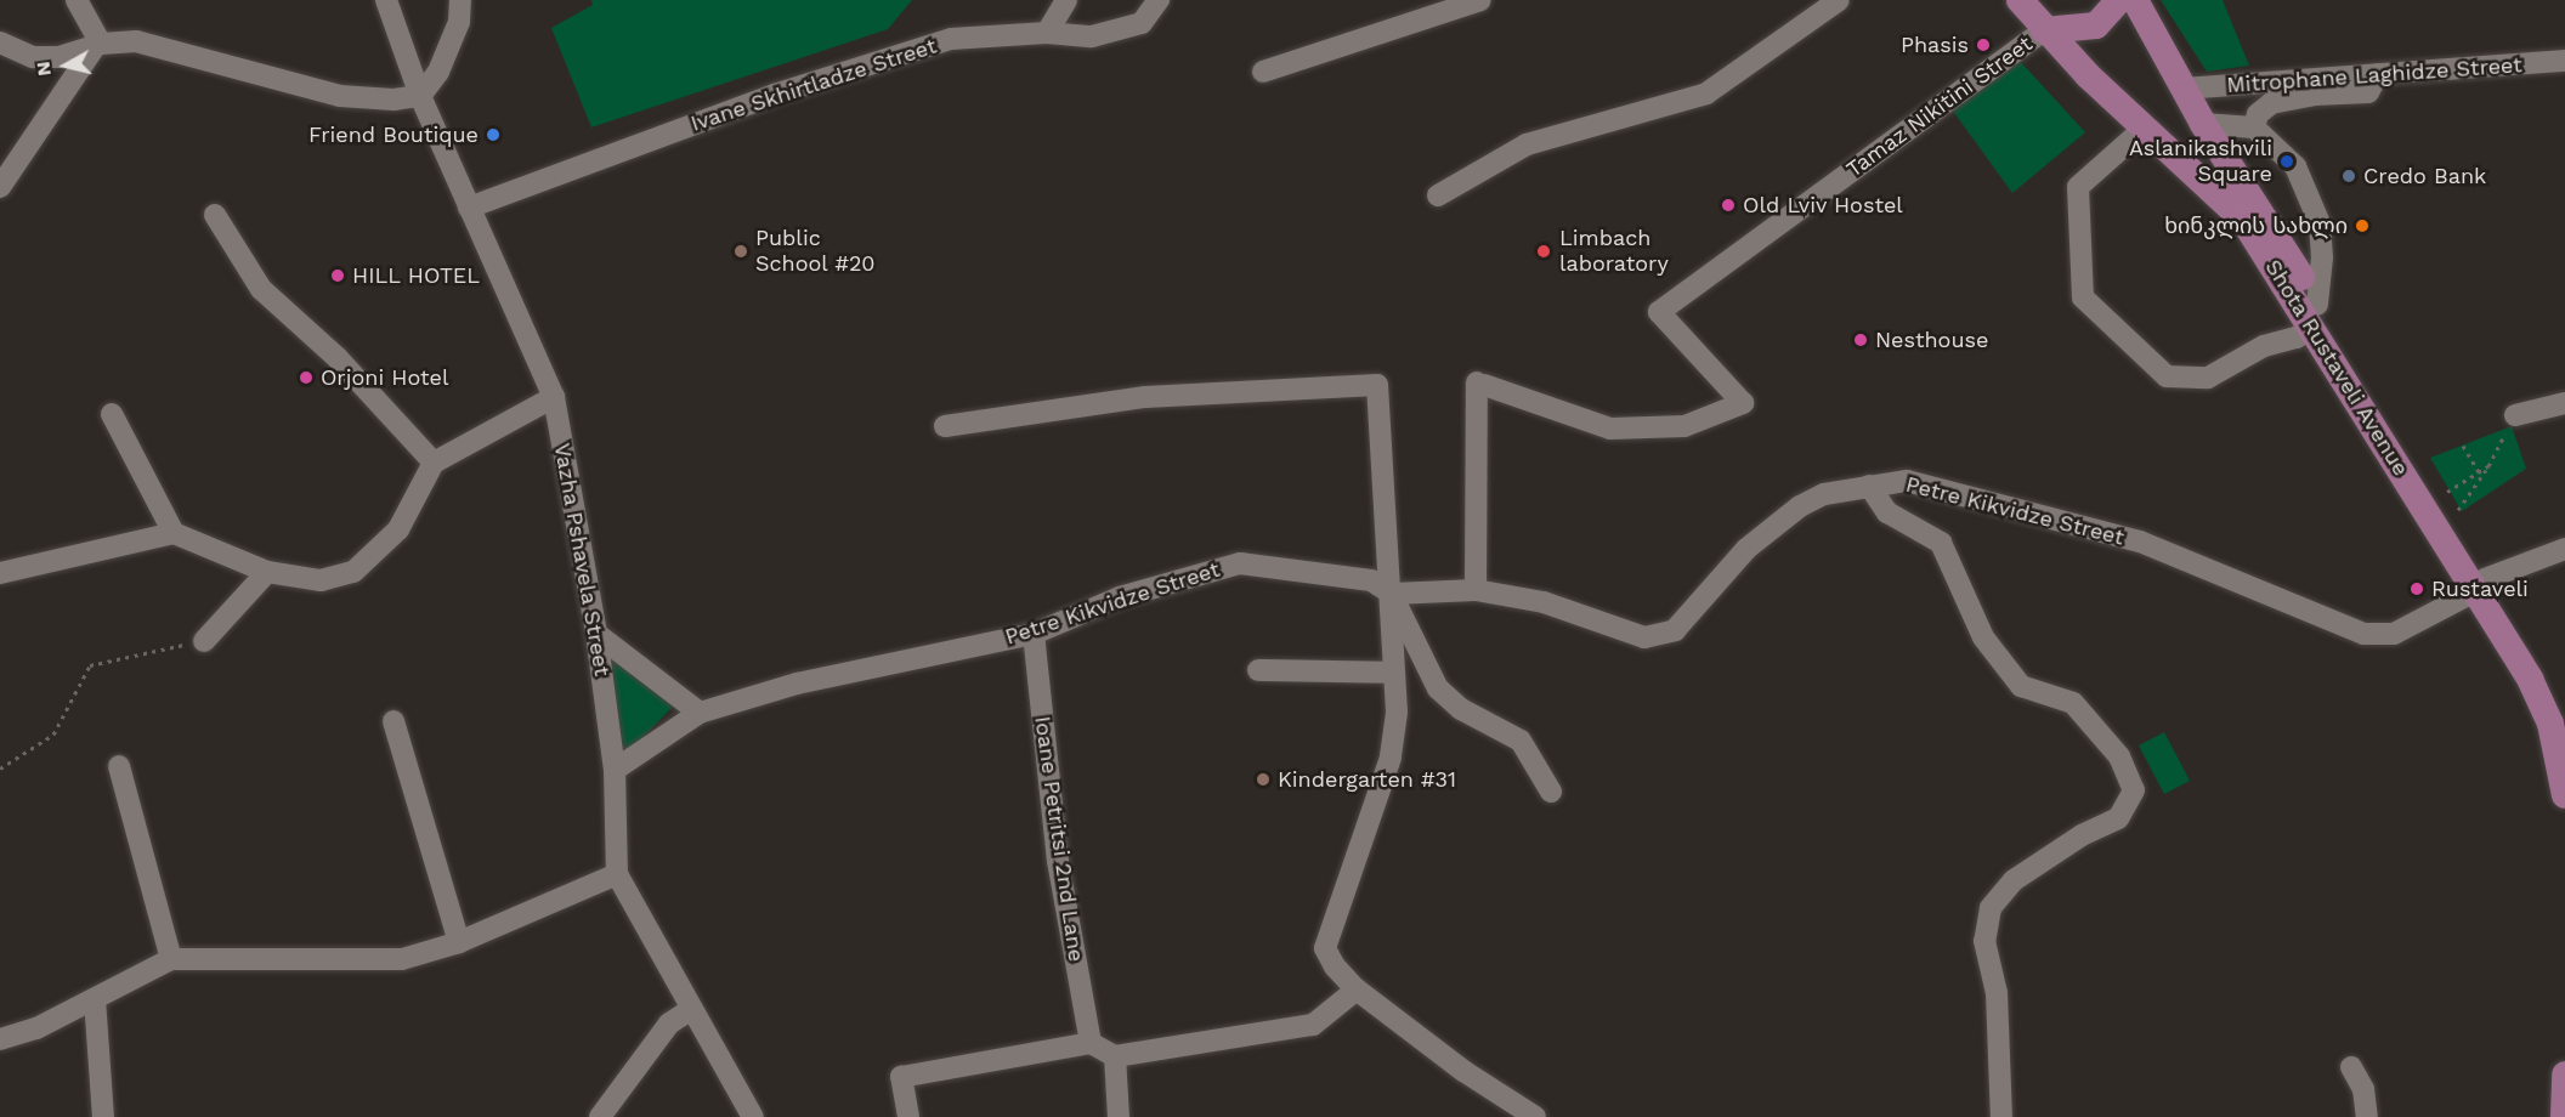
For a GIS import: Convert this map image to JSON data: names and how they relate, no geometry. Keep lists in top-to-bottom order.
{
  "streets": {
    "main road": ["Shota Rustaveli Avenue"],
    "street": [
      "Mitrophane Laghidze Street",
      "Ivane Skhirtladze Street",
      "Tamaz Nikitini Street",
      "Petre Kikvidze Street",
      "Vazha Pshavela Street",
      "Ioane Petritsi 2nd Lane"
    ]
  },
  "crossings": [
    ["Mitrophane Laghidze Street", "Shota Rustaveli Avenue"],
    ["Ivane Skhirtladze Street", "Vazha Pshavela Street"],
    ["Tamaz Nikitini Street", "Shota Rustaveli Avenue"],
    ["Tamaz Nikitini Street", "Petre Kikvidze Street"],
    ["Shota Rustaveli Avenue", "Petre Kikvidze Street"],
    ["Petre Kikvidze Street", "Vazha Pshavela Street"],
    ["Petre Kikvidze Street", "Ioane Petritsi 2nd Lane"]
  ],
  "places": [
    "Phasis",
    "Friend Boutique",
    "Aslanikashvili Square",
    "Credo Bank",
    "Old Lviv Hostel",
    "ხინკლის სახლი",
    "Public School #20",
    "Limbach laboratory",
    "HILL HOTEL",
    "Nesthouse",
    "Orjoni Hotel",
    "Rustaveli",
    "Kindergarten #31"
  ],
  "north": "left"
}
